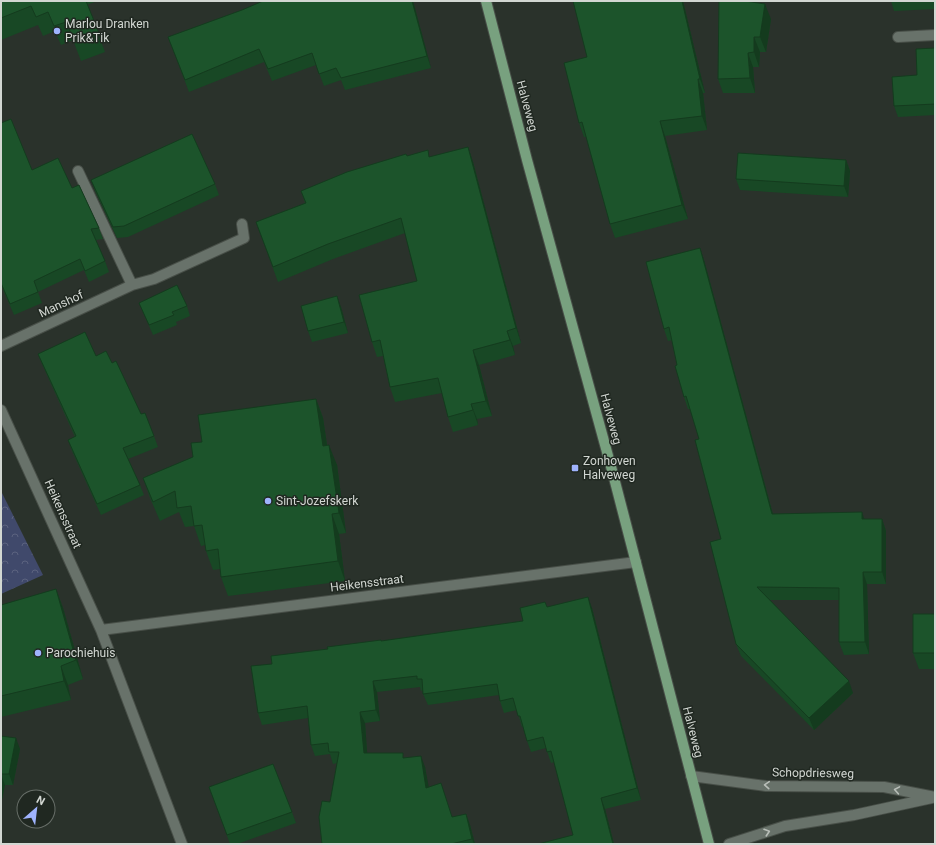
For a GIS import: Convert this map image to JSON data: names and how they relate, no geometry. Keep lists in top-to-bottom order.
{
  "streets": {
    "main road": ["Halveweg"],
    "street": ["Manshof", "Heikensstraat", "Schopdriesweg"]
  },
  "crossings": [
    ["Halveweg", "Heikensstraat"],
    ["Halveweg", "Schopdriesweg"]
  ],
  "places": {
    "other": ["Marlou Dranken Prik&Tik", "Sint-Jozefskerk", "Parochiehuis"],
    "transit": ["Zonhoven Halveweg"]
  },
  "north": "top right"
}
